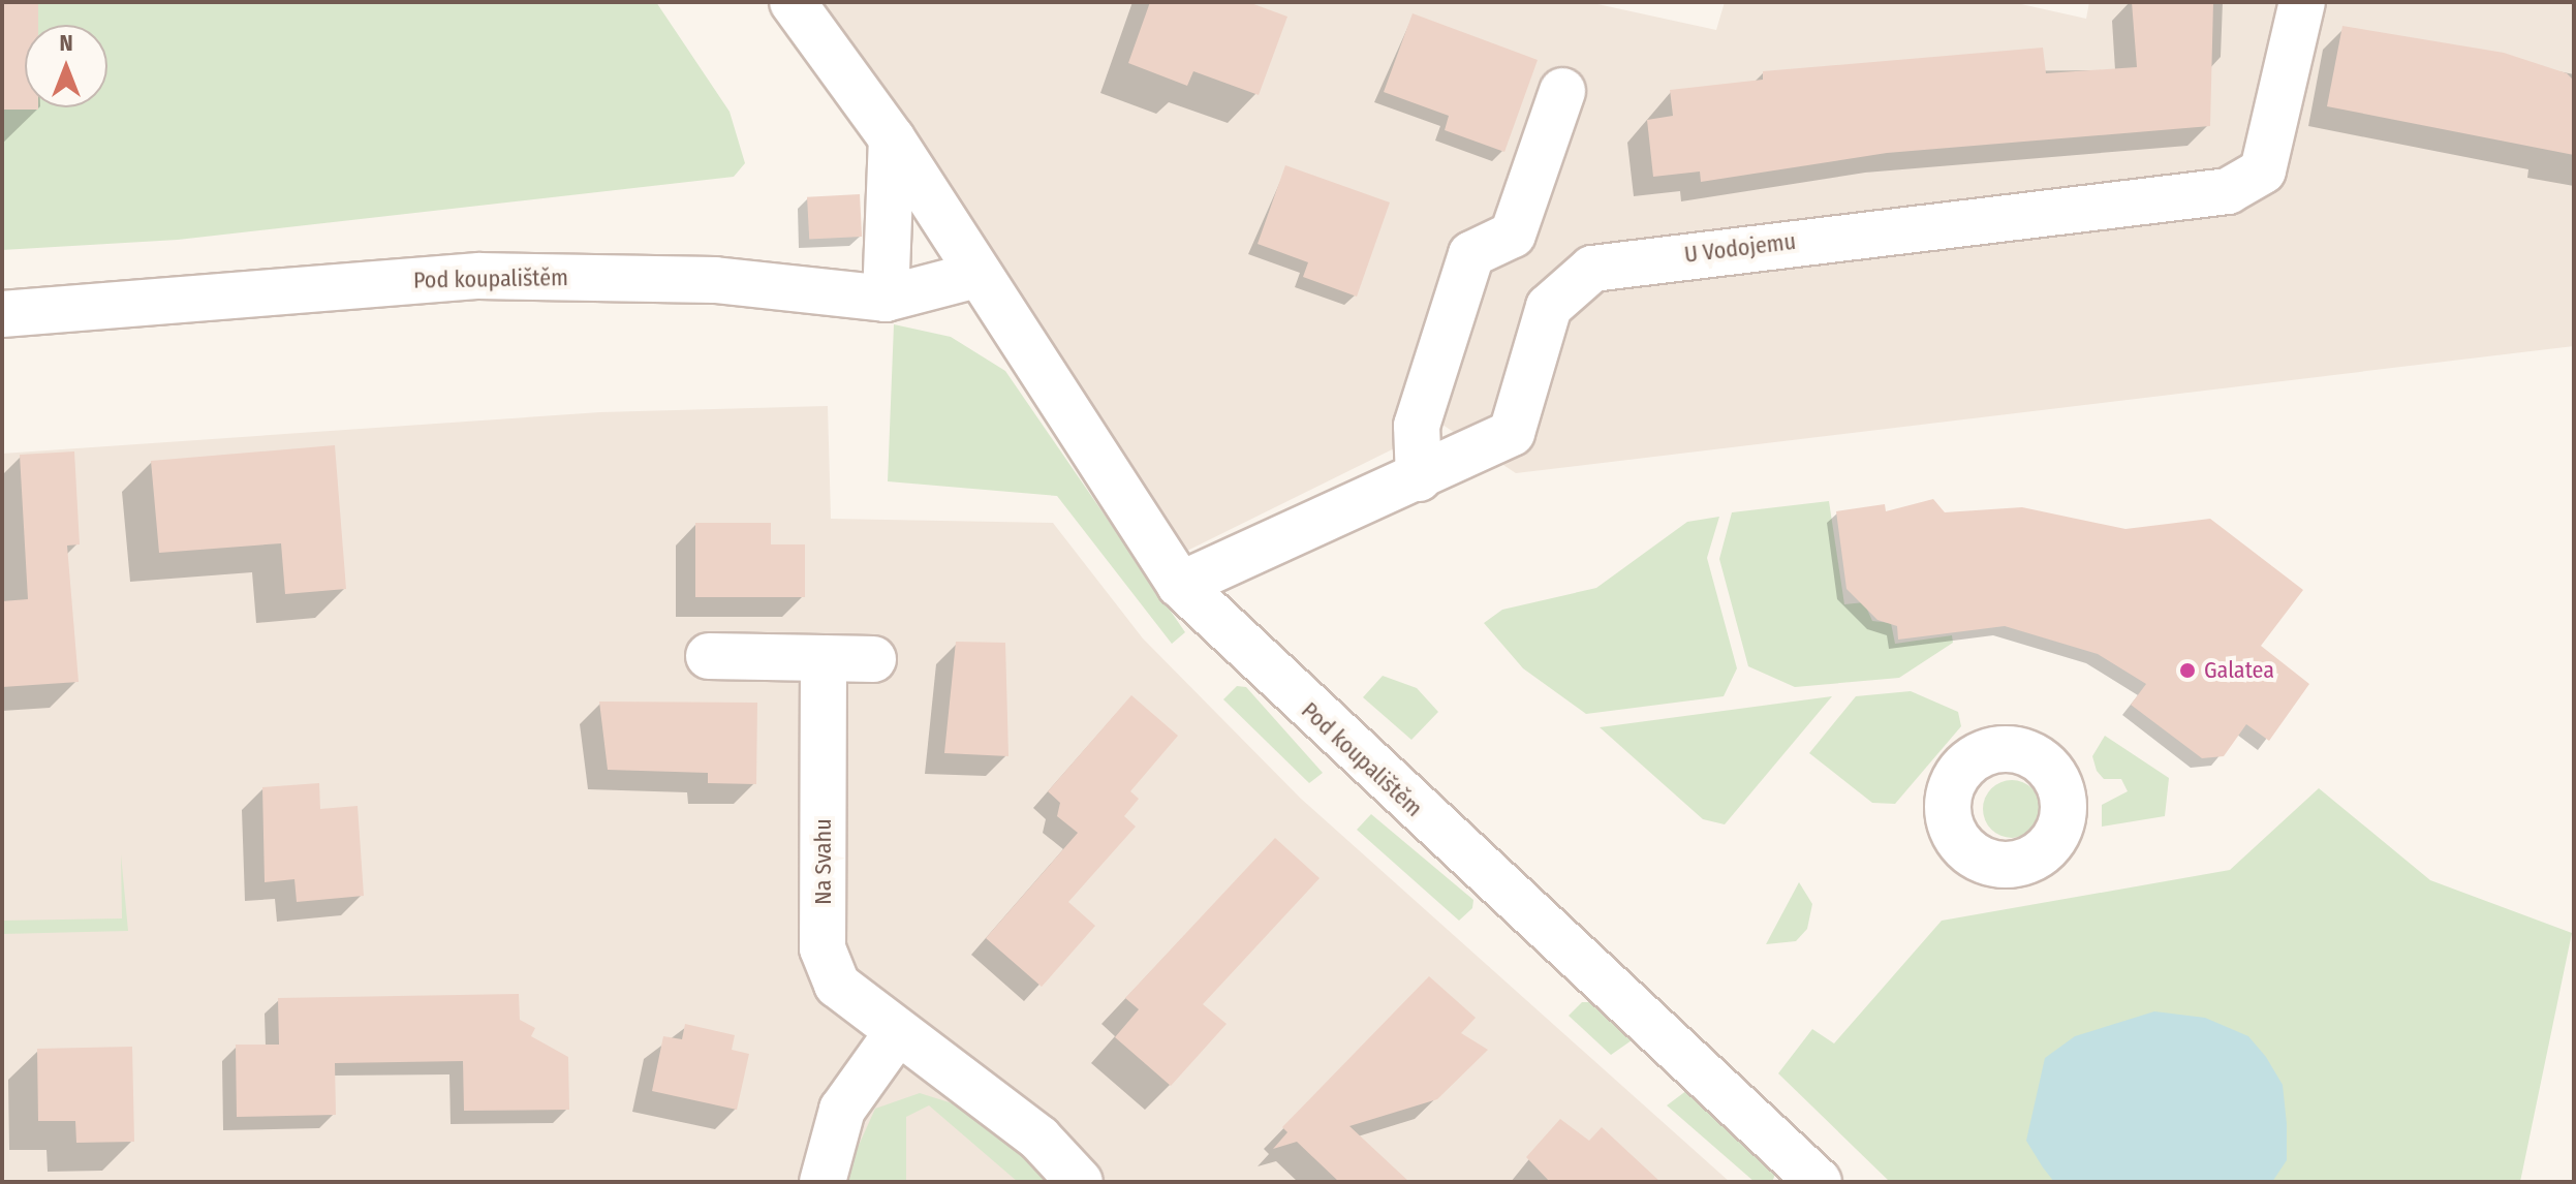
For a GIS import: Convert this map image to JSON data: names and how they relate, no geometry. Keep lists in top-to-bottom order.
{
  "streets": {
    "street": ["U Vodojemu", "Pod koupalištěm", "Na Svahu"]
  },
  "crossings": [
    ["U Vodojemu", "Pod koupalištěm"]
  ],
  "places": ["Galatea"],
  "north": "top"
}
